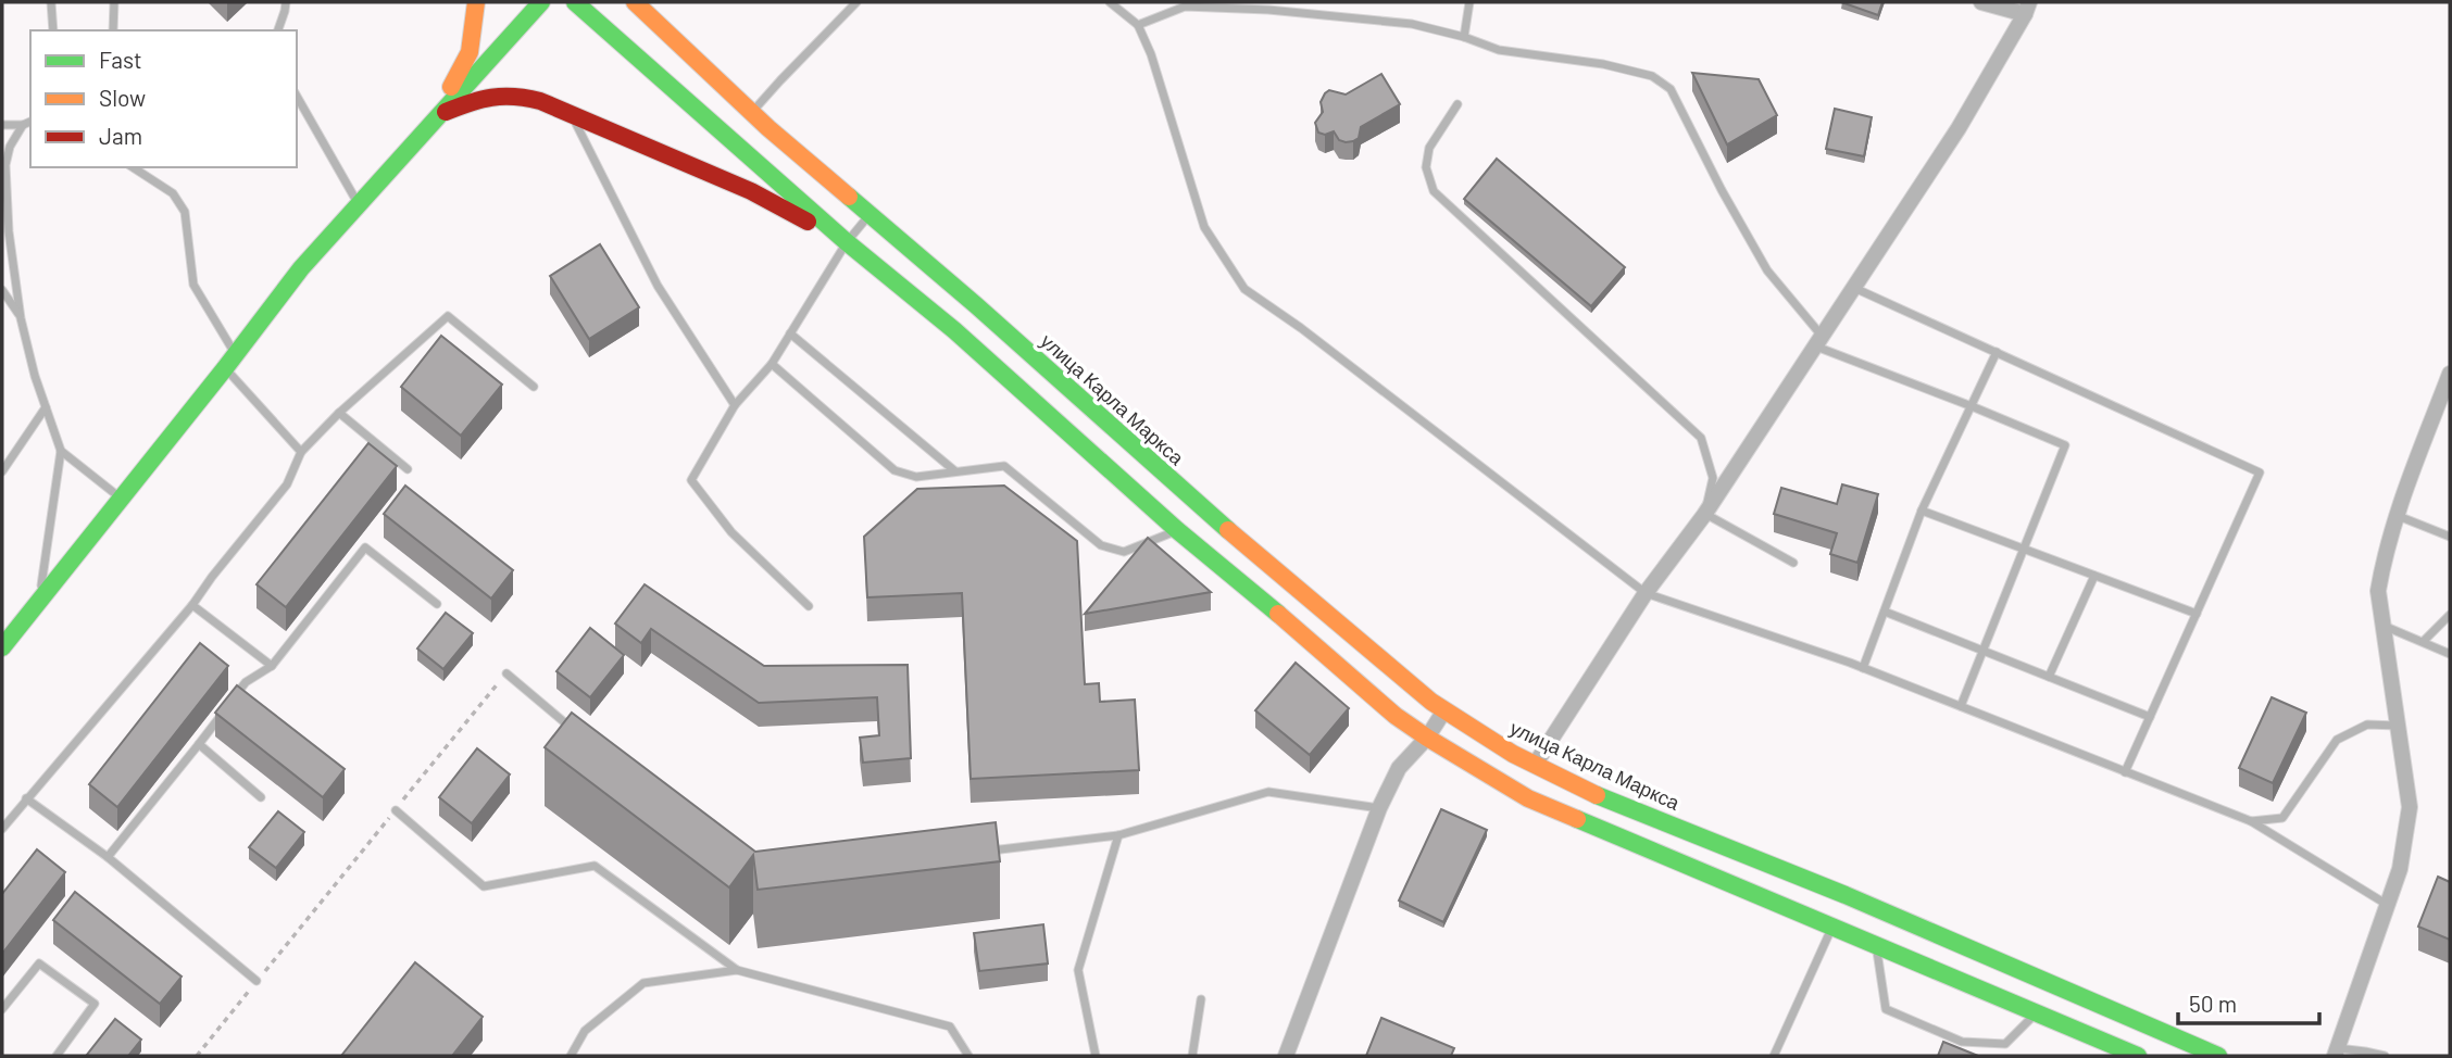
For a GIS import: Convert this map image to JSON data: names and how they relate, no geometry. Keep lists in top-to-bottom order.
{
  "streets": {
    "main road": ["улица Карла Маркса"]
  },
  "legend": ["Fast", "Slow", "Jam"],
  "scale_bar": "50 m"
}
